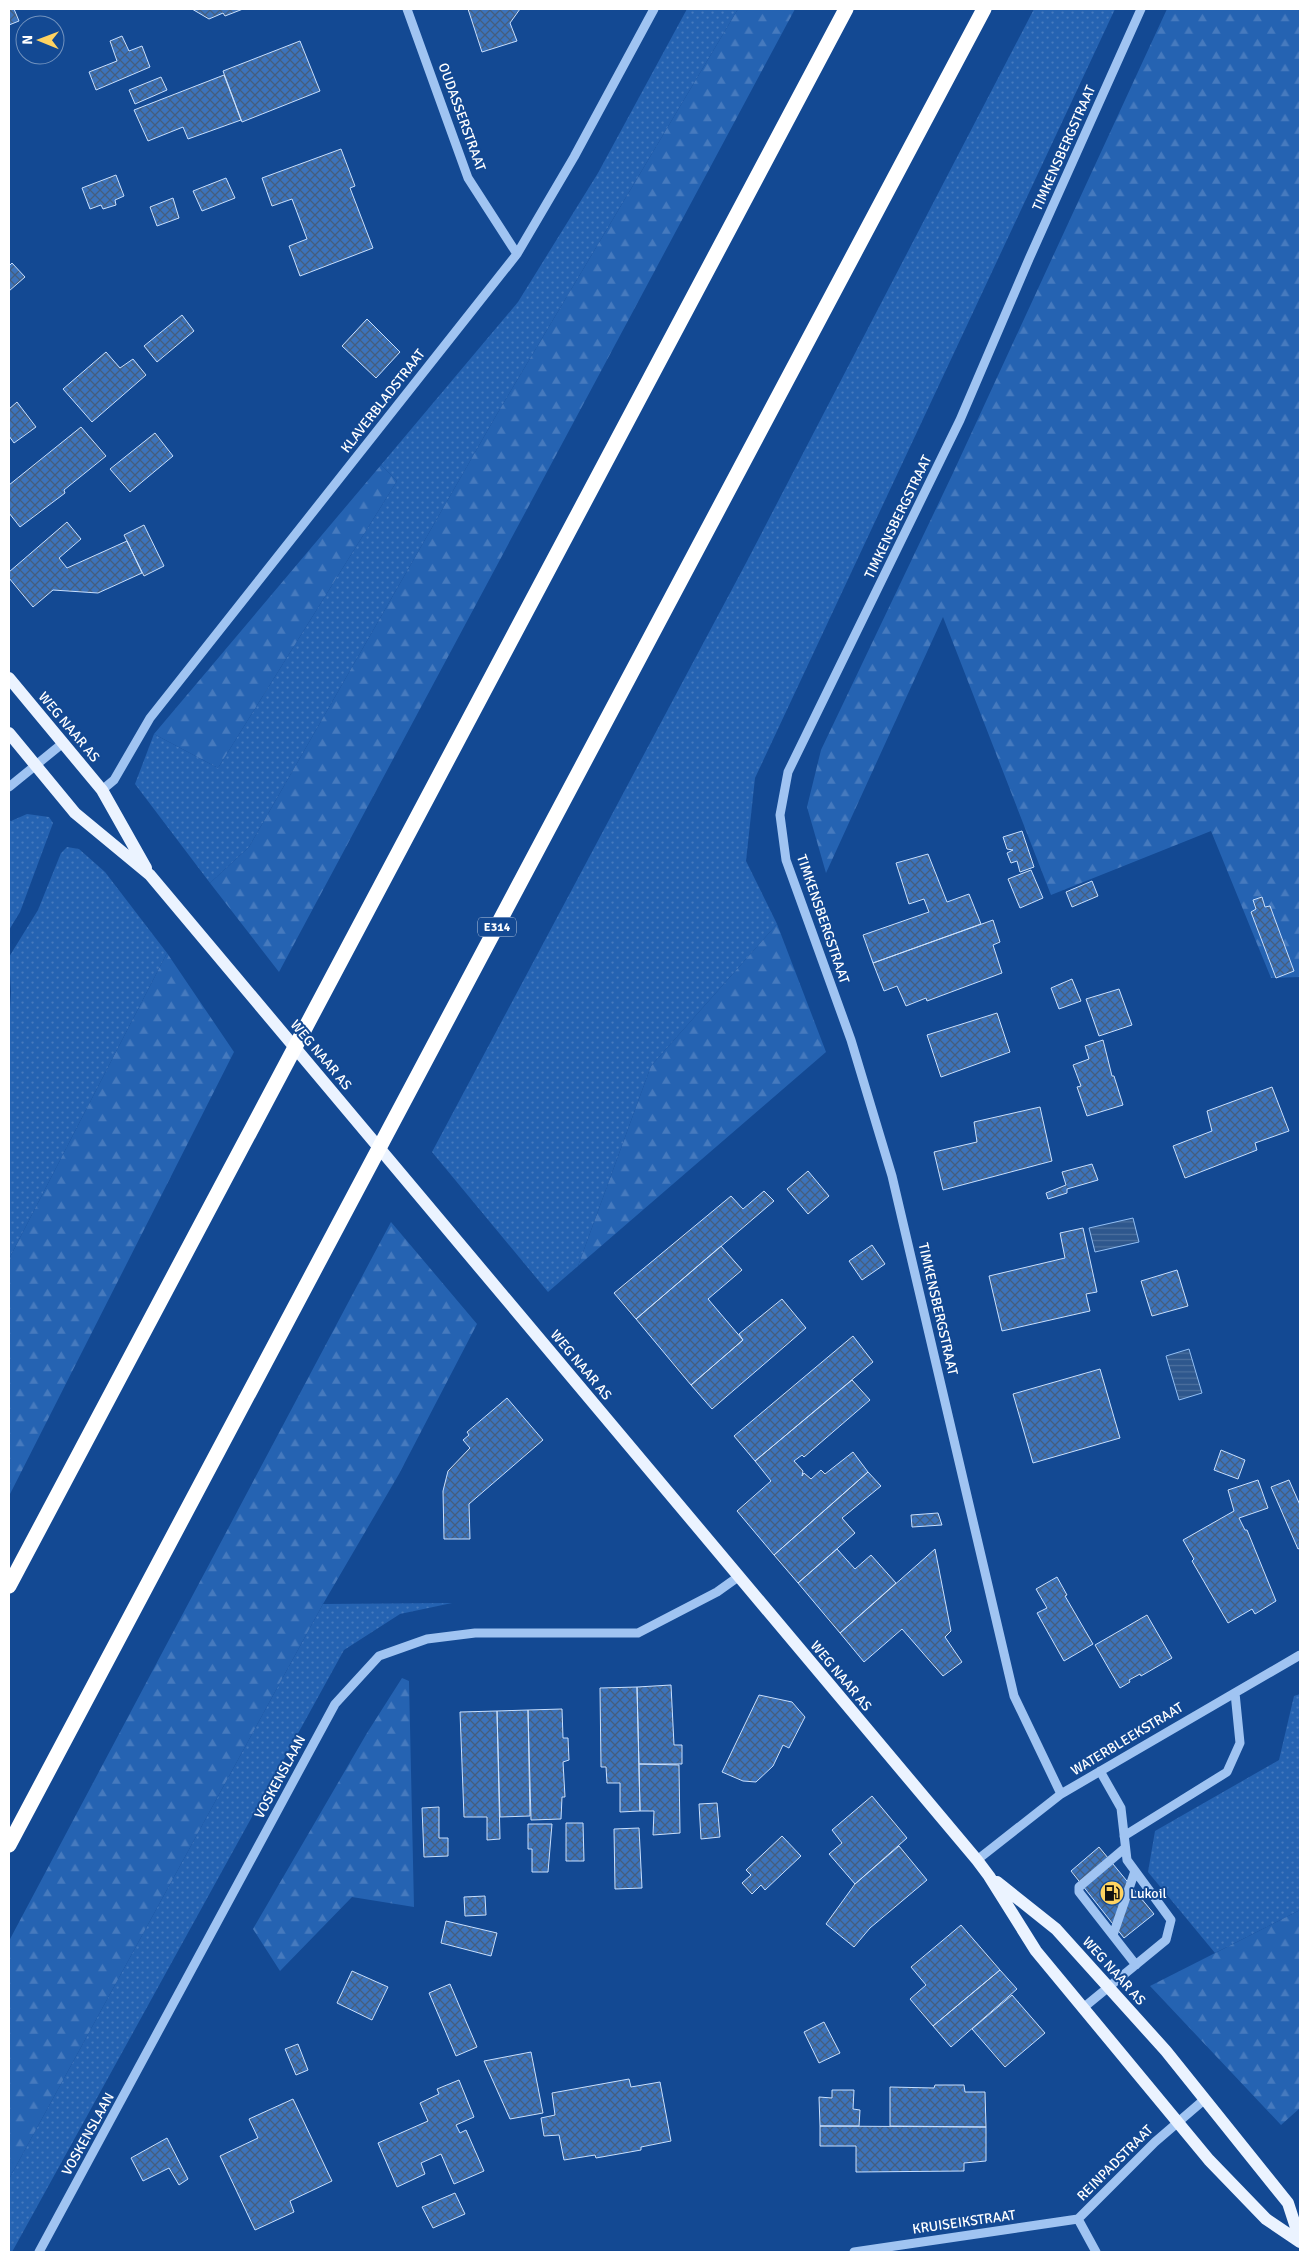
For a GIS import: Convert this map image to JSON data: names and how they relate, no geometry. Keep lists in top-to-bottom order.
{
  "streets": {
    "highway": ["E314"],
    "main road": ["WEG NAAR AS"],
    "street": [
      "OUDASSERSTRAAT",
      "TIMKENSBERGSTRAAT",
      "KLAVERBLADSTRAAT",
      "WATERBLEEKSTRAAT",
      "VOSKENSLAAN",
      "REINPADSTRAAT",
      "KRUISEIKSTRAAT"
    ]
  },
  "crossings": [
    ["OUDASSERSTRAAT", "KLAVERBLADSTRAAT"],
    ["TIMKENSBERGSTRAAT", "WATERBLEEKSTRAAT"],
    ["KLAVERBLADSTRAAT", "WEG NAAR AS"],
    ["WEG NAAR AS", "WATERBLEEKSTRAAT"],
    ["WEG NAAR AS", "VOSKENSLAAN"],
    ["WEG NAAR AS", "REINPADSTRAAT"],
    ["REINPADSTRAAT", "KRUISEIKSTRAAT"]
  ],
  "places": {
    "fuel station": ["Lukoil"]
  },
  "north": "left"
}
